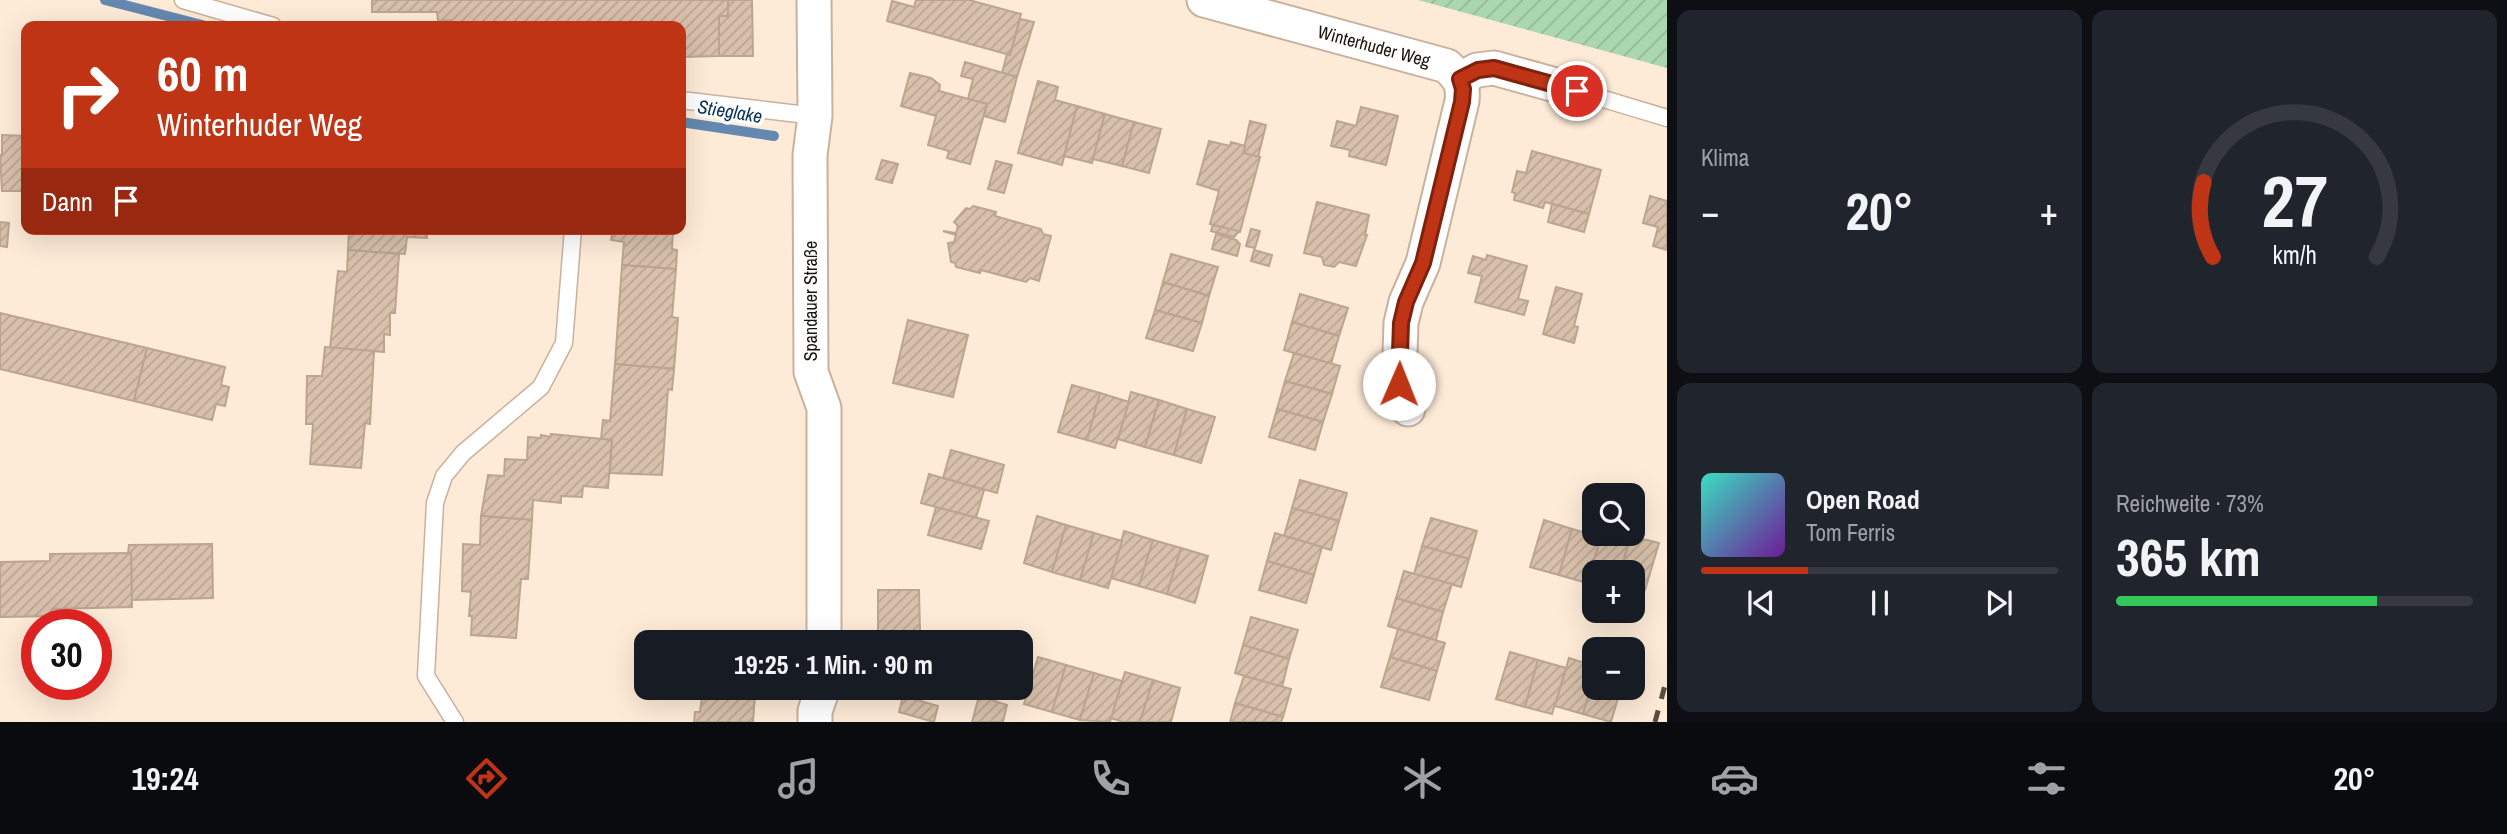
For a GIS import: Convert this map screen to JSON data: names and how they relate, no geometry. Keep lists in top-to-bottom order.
{
  "streets": {
    "street": ["Winterhuder Weg", "Spandauer Straße"]
  },
  "water": ["Stieglake"],
  "page": {
    "tile": [
      "Klima",
      ["Reichweite · 73%", "365 km"]
    ],
    "turn": ["60 m", "Winterhuder Weg"],
    "then": "Dann",
    "heat": ["−", "20°", "+"],
    "song": ["Open Road", "Tom Ferris"],
    "map_buttons": ["+", "−"],
    "limit": "30",
    "trip": "19:25 · 1 Min. · 90 m",
    "tabs": ["19:24", "20°"],
    "gauge": ["27", "km/h"]
  }
}
